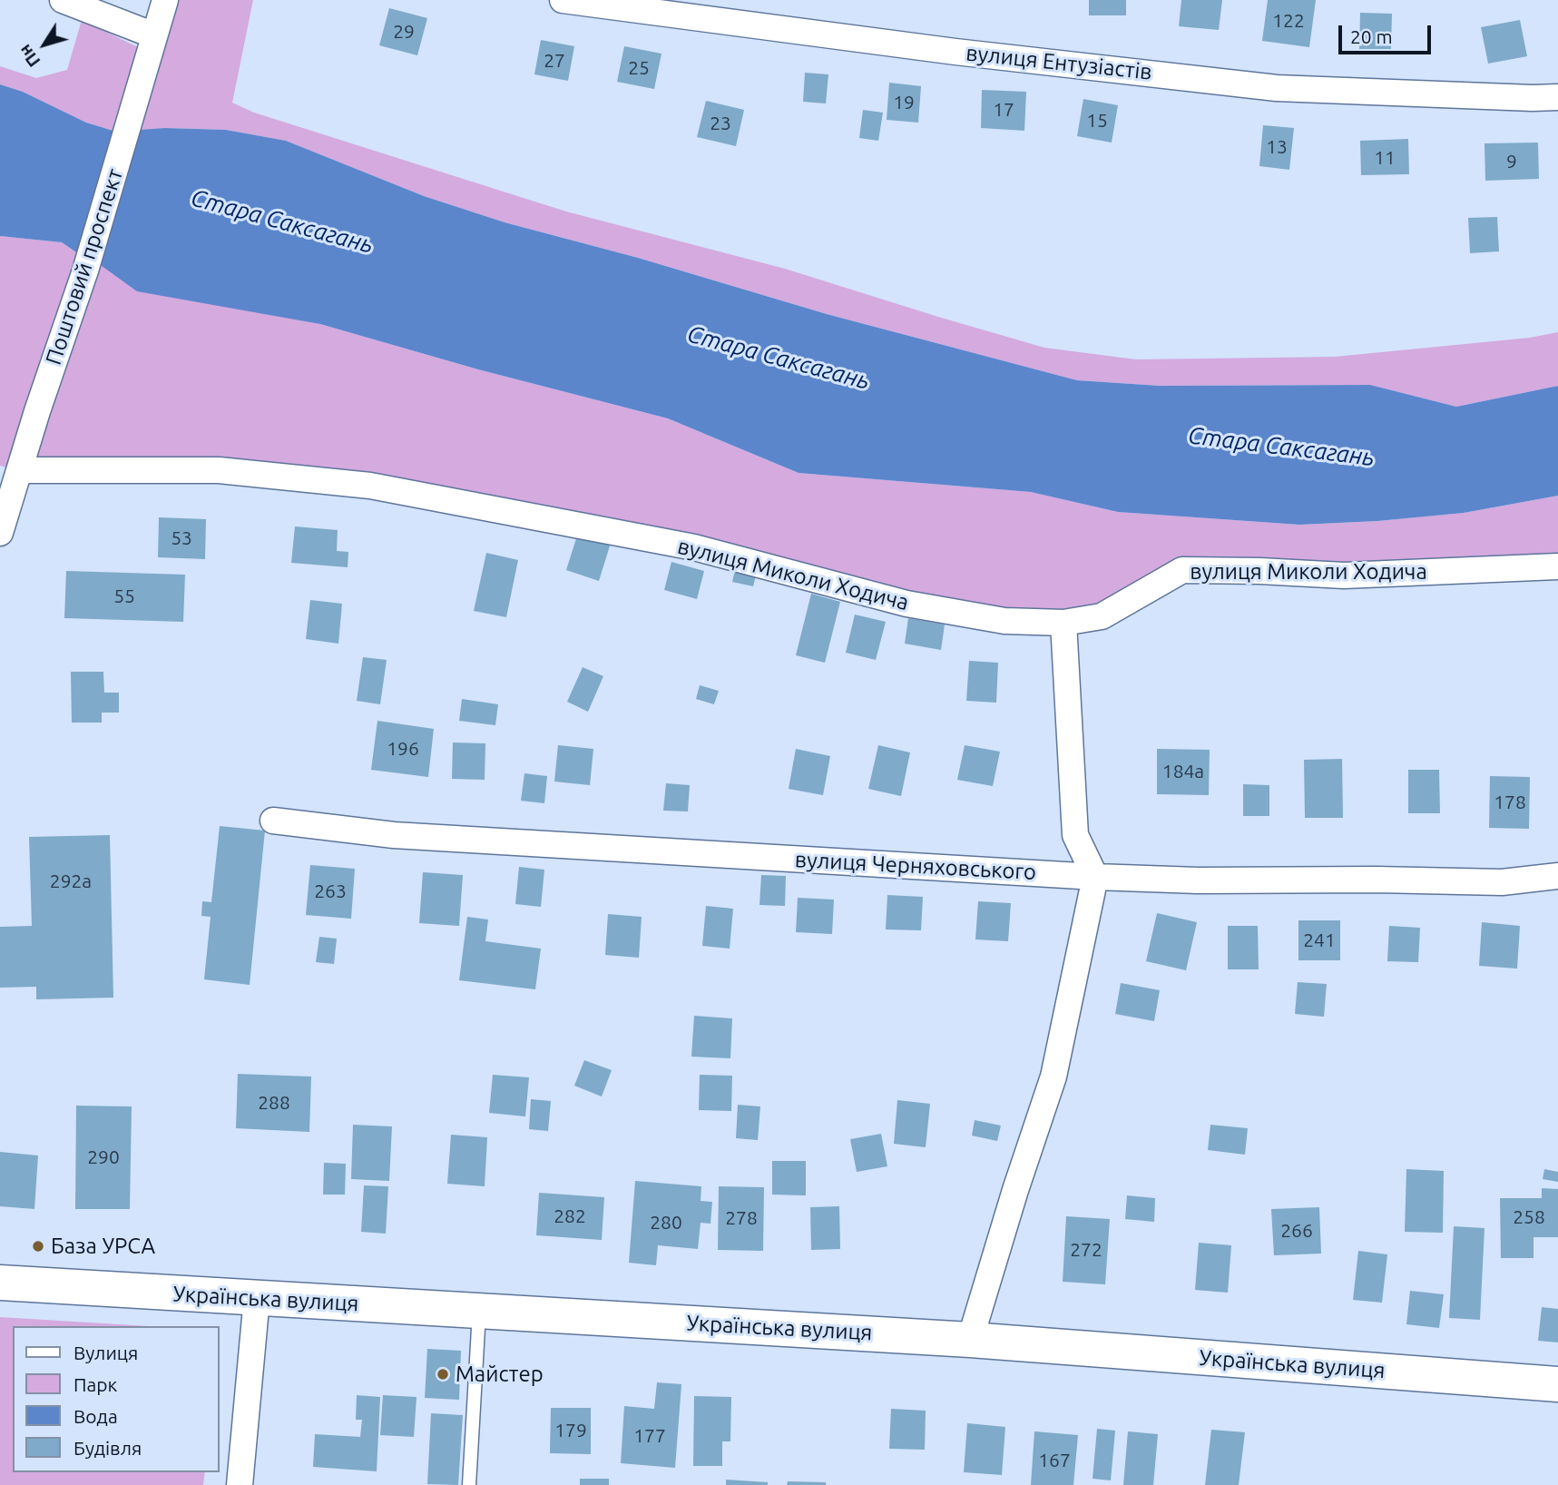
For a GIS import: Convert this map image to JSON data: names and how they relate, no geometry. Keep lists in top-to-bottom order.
{
  "streets": {
    "street": [
      "вулиця Ентузіастів",
      "Поштовий проспект",
      "вулиця Миколи Ходича",
      "вулиця Черняховського",
      "Українська вулиця"
    ]
  },
  "crossings": [
    ["Поштовий проспект", "вулиця Миколи Ходича"]
  ],
  "water": ["Стара Саксагань"],
  "places": ["База УРСА", "Майстер"],
  "house_numbers": [
    "122",
    "29",
    "27",
    "25",
    "19",
    "17",
    "15",
    "23",
    "13",
    "11",
    "9",
    "53",
    "55",
    "196",
    "184а",
    "178",
    "292а",
    "263",
    "241",
    "288",
    "290",
    "282",
    "258",
    "278",
    "280",
    "266",
    "272",
    "179",
    "177",
    "167"
  ],
  "legend": [
    "Вулиця",
    "Парк",
    "Вода",
    "Будівля"
  ],
  "scale_bar": "20 m",
  "north": "bottom left"
}
